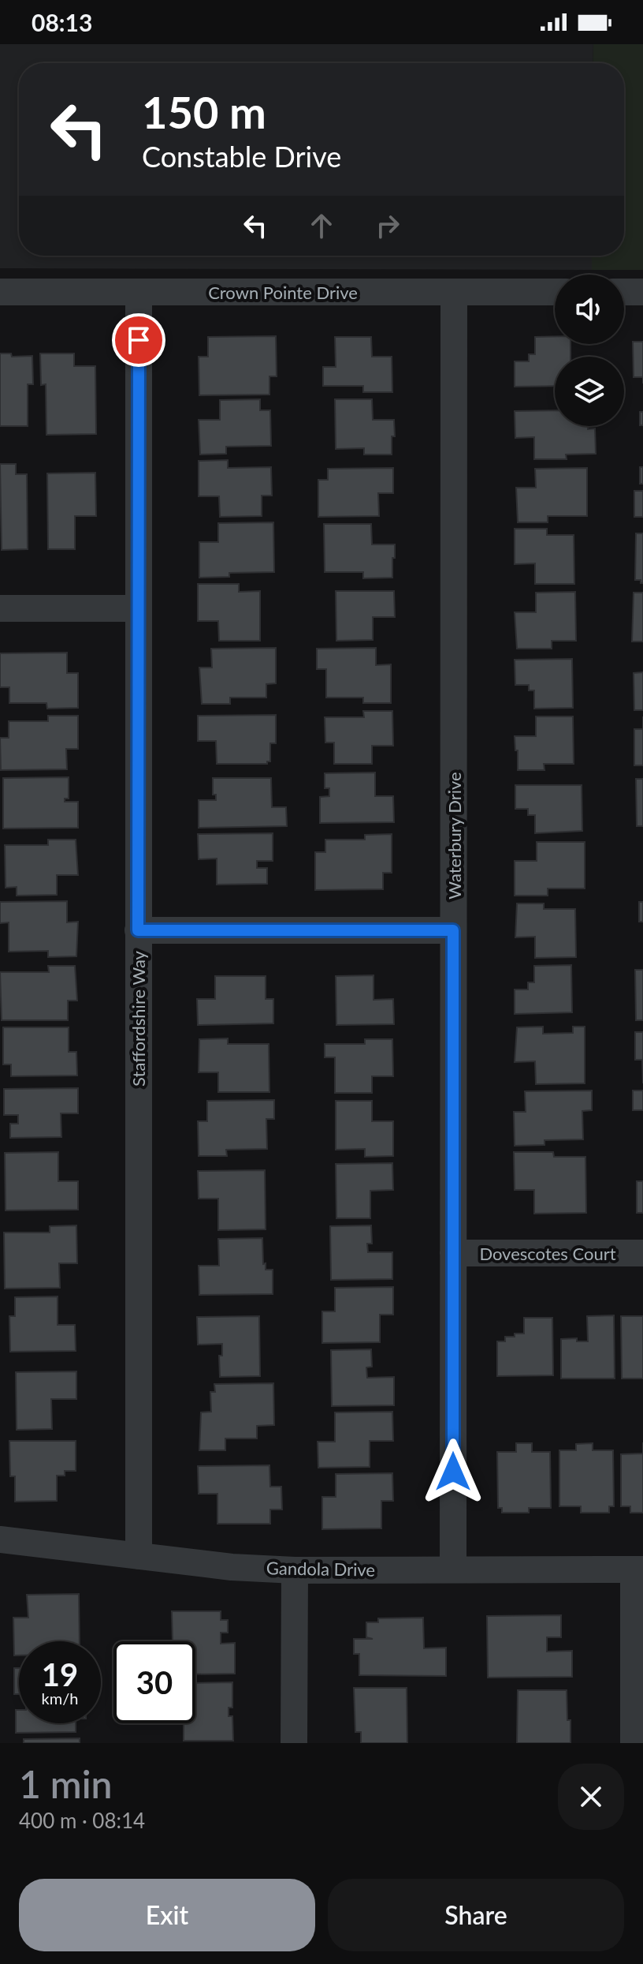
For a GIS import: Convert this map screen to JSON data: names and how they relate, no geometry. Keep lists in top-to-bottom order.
{
  "streets": {
    "street": [
      "Crown Pointe Drive",
      "Waterbury Drive",
      "Staffordshire Way",
      "Dovescotes Court",
      "Gandola Drive"
    ]
  },
  "crossings": [
    ["Crown Pointe Drive", "Waterbury Drive"],
    ["Crown Pointe Drive", "Staffordshire Way"],
    ["Waterbury Drive", "Dovescotes Court"],
    ["Waterbury Drive", "Gandola Drive"],
    ["Staffordshire Way", "Gandola Drive"]
  ],
  "page": {
    "status": "08:13",
    "turn": ["150 m", "Constable Drive"],
    "speed": "19 km/h",
    "limit": "30",
    "heading": ["1 min", "400 m · 08:14"],
    "buttons": ["Exit", "Share"]
  }
}
